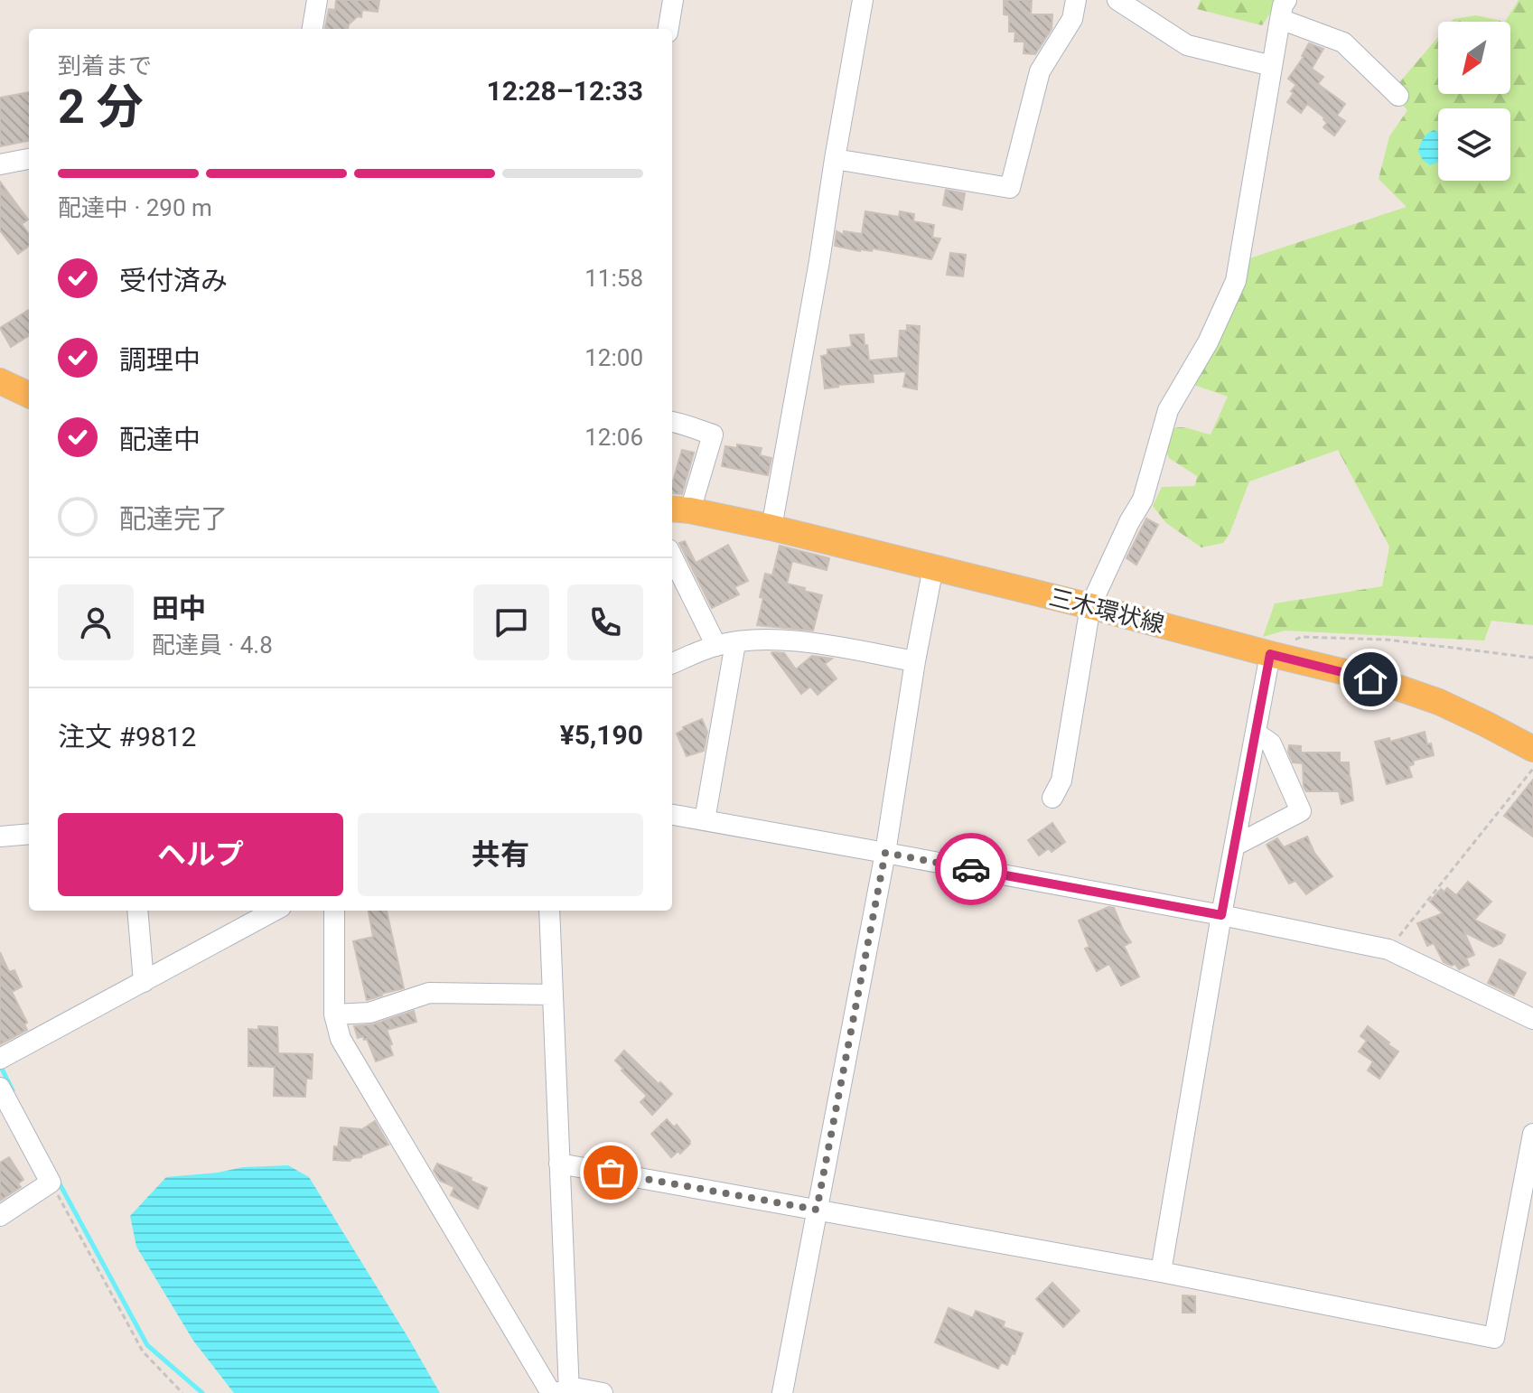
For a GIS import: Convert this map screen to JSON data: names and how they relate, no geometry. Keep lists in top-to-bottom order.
{
  "streets": {
    "main road": ["三木環状線"]
  },
  "north": "bottom left",
  "page": {
    "heading": ["2 分", "到着まで", "12:28–12:33"],
    "panel": [
      "田中",
      "配達員 · 4.8",
      "注文 #9812",
      "¥5,190"
    ],
    "bar": "配達中 · 290 m",
    "list": [
      ["受付済み", "11:58"],
      ["調理中", "12:00"],
      ["配達中", "12:06"],
      "配達完了"
    ],
    "buttons": ["ヘルプ", "共有"]
  }
}
